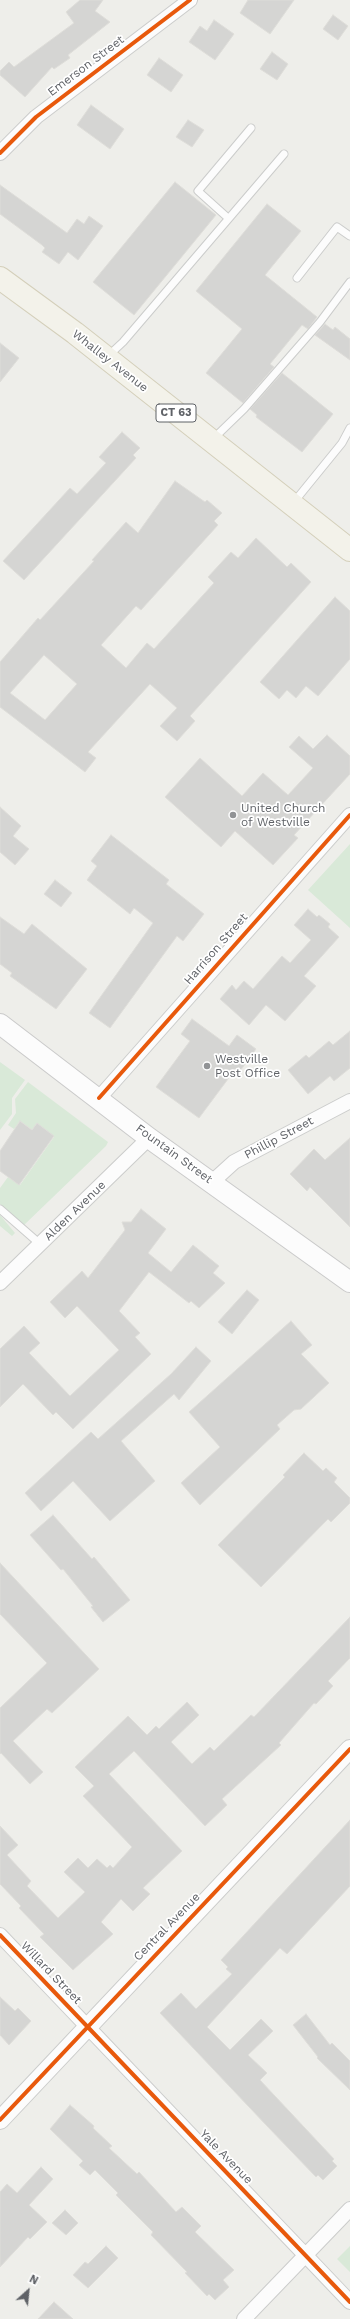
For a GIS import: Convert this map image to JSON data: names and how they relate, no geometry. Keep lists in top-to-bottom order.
{
  "streets": {
    "main road": ["Whalley Avenue", "CT 63", "Fountain Street"],
    "street": [
      "Emerson Street",
      "Harrison Street",
      "Phillip Street",
      "Alden Avenue",
      "Central Avenue",
      "Willard Street",
      "Yale Avenue"
    ]
  },
  "crossings": [
    ["Harrison Street", "Fountain Street"],
    ["Phillip Street", "Fountain Street"],
    ["Fountain Street", "Alden Avenue"],
    ["Central Avenue", "Willard Street"],
    ["Central Avenue", "Yale Avenue"],
    ["Willard Street", "Yale Avenue"]
  ],
  "places": ["United Church of Westville", "Westville Post Office"],
  "north": "top right"
}
